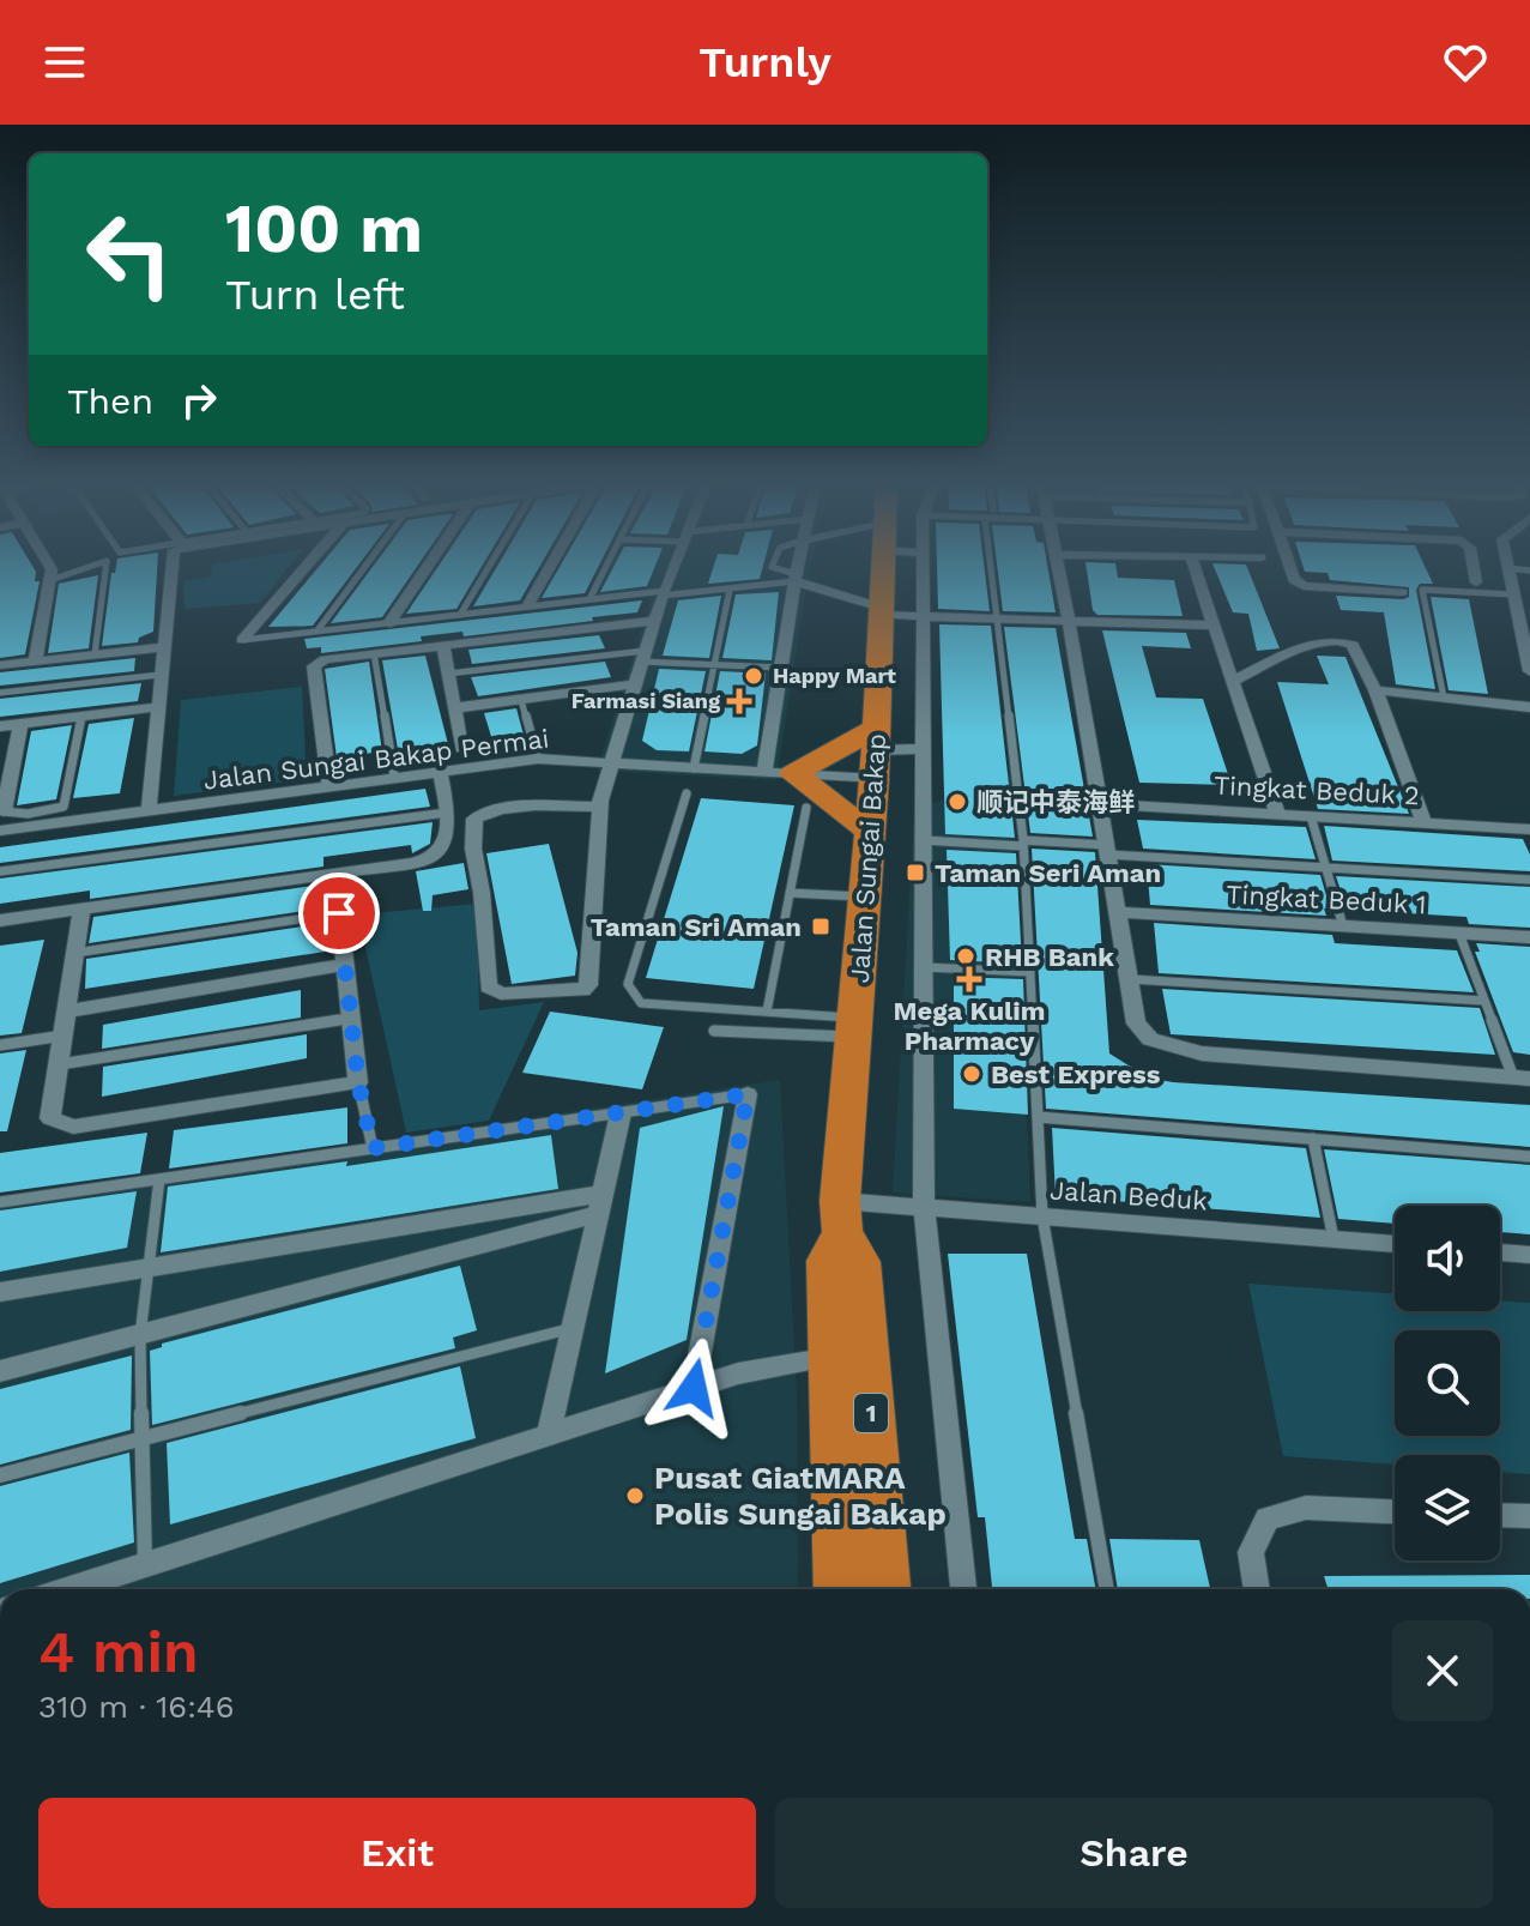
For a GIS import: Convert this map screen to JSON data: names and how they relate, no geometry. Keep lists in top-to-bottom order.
{
  "streets": {
    "highway": ["Jalan Sungai Bakap", "1"],
    "street": [
      "Jalan Sungai Bakap Permai",
      "Tingkat Beduk 2",
      "Tingkat Beduk 1",
      "Jalan Beduk"
    ]
  },
  "crossings": [
    ["Jalan Sungai Bakap Permai", "Jalan Sungai Bakap"],
    ["Jalan Sungai Bakap", "Jalan Beduk"]
  ],
  "places": {
    "other": [
      "Happy Mart",
      "顺记中泰海鲜",
      "RHB Bank",
      "Best Express",
      "Pusat GiatMARA Polis Sungai Bakap"
    ],
    "health": ["Farmasi Siang", "Mega Kulim Pharmacy"],
    "transit": ["Taman Seri Aman", "Taman Sri Aman"]
  },
  "page": {
    "header": "Turnly",
    "turn": ["100 m", "Turn left"],
    "then": "Then",
    "heading": ["4 min", "310 m · 16:46"],
    "buttons": ["Exit", "Share"]
  }
}
